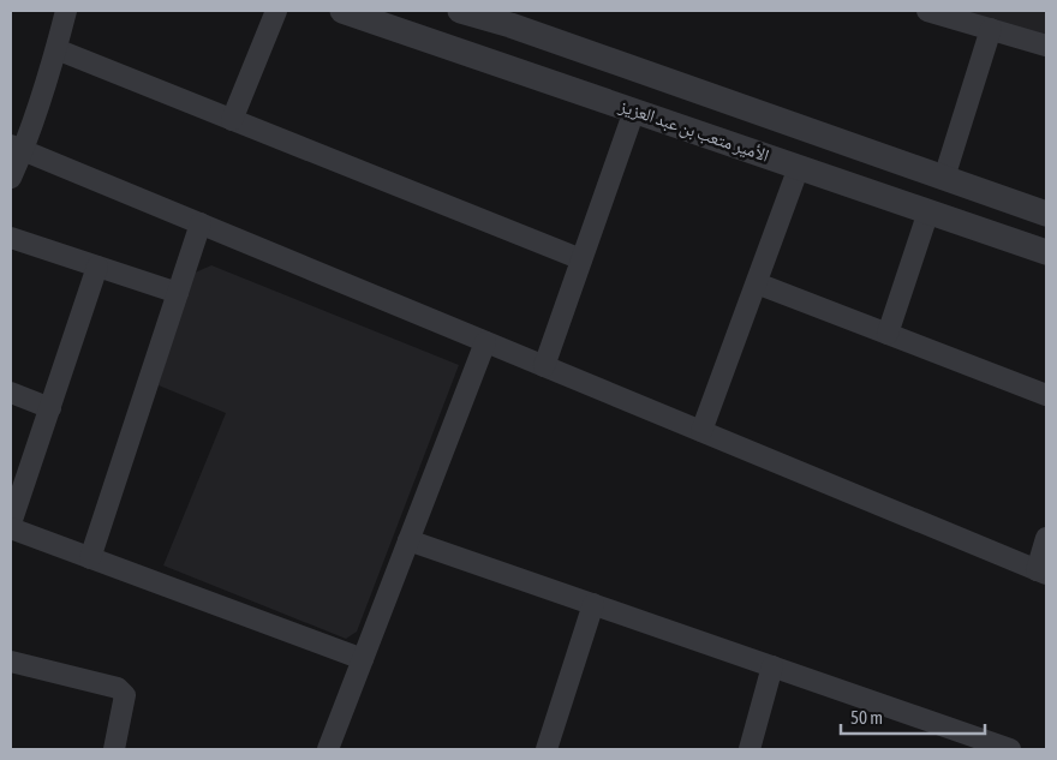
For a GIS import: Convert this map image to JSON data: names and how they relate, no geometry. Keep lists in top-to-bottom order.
{
  "streets": {
    "street": ["الأمير متعب بن عبد العزيز"]
  },
  "scale_bar": "50 m"
}
